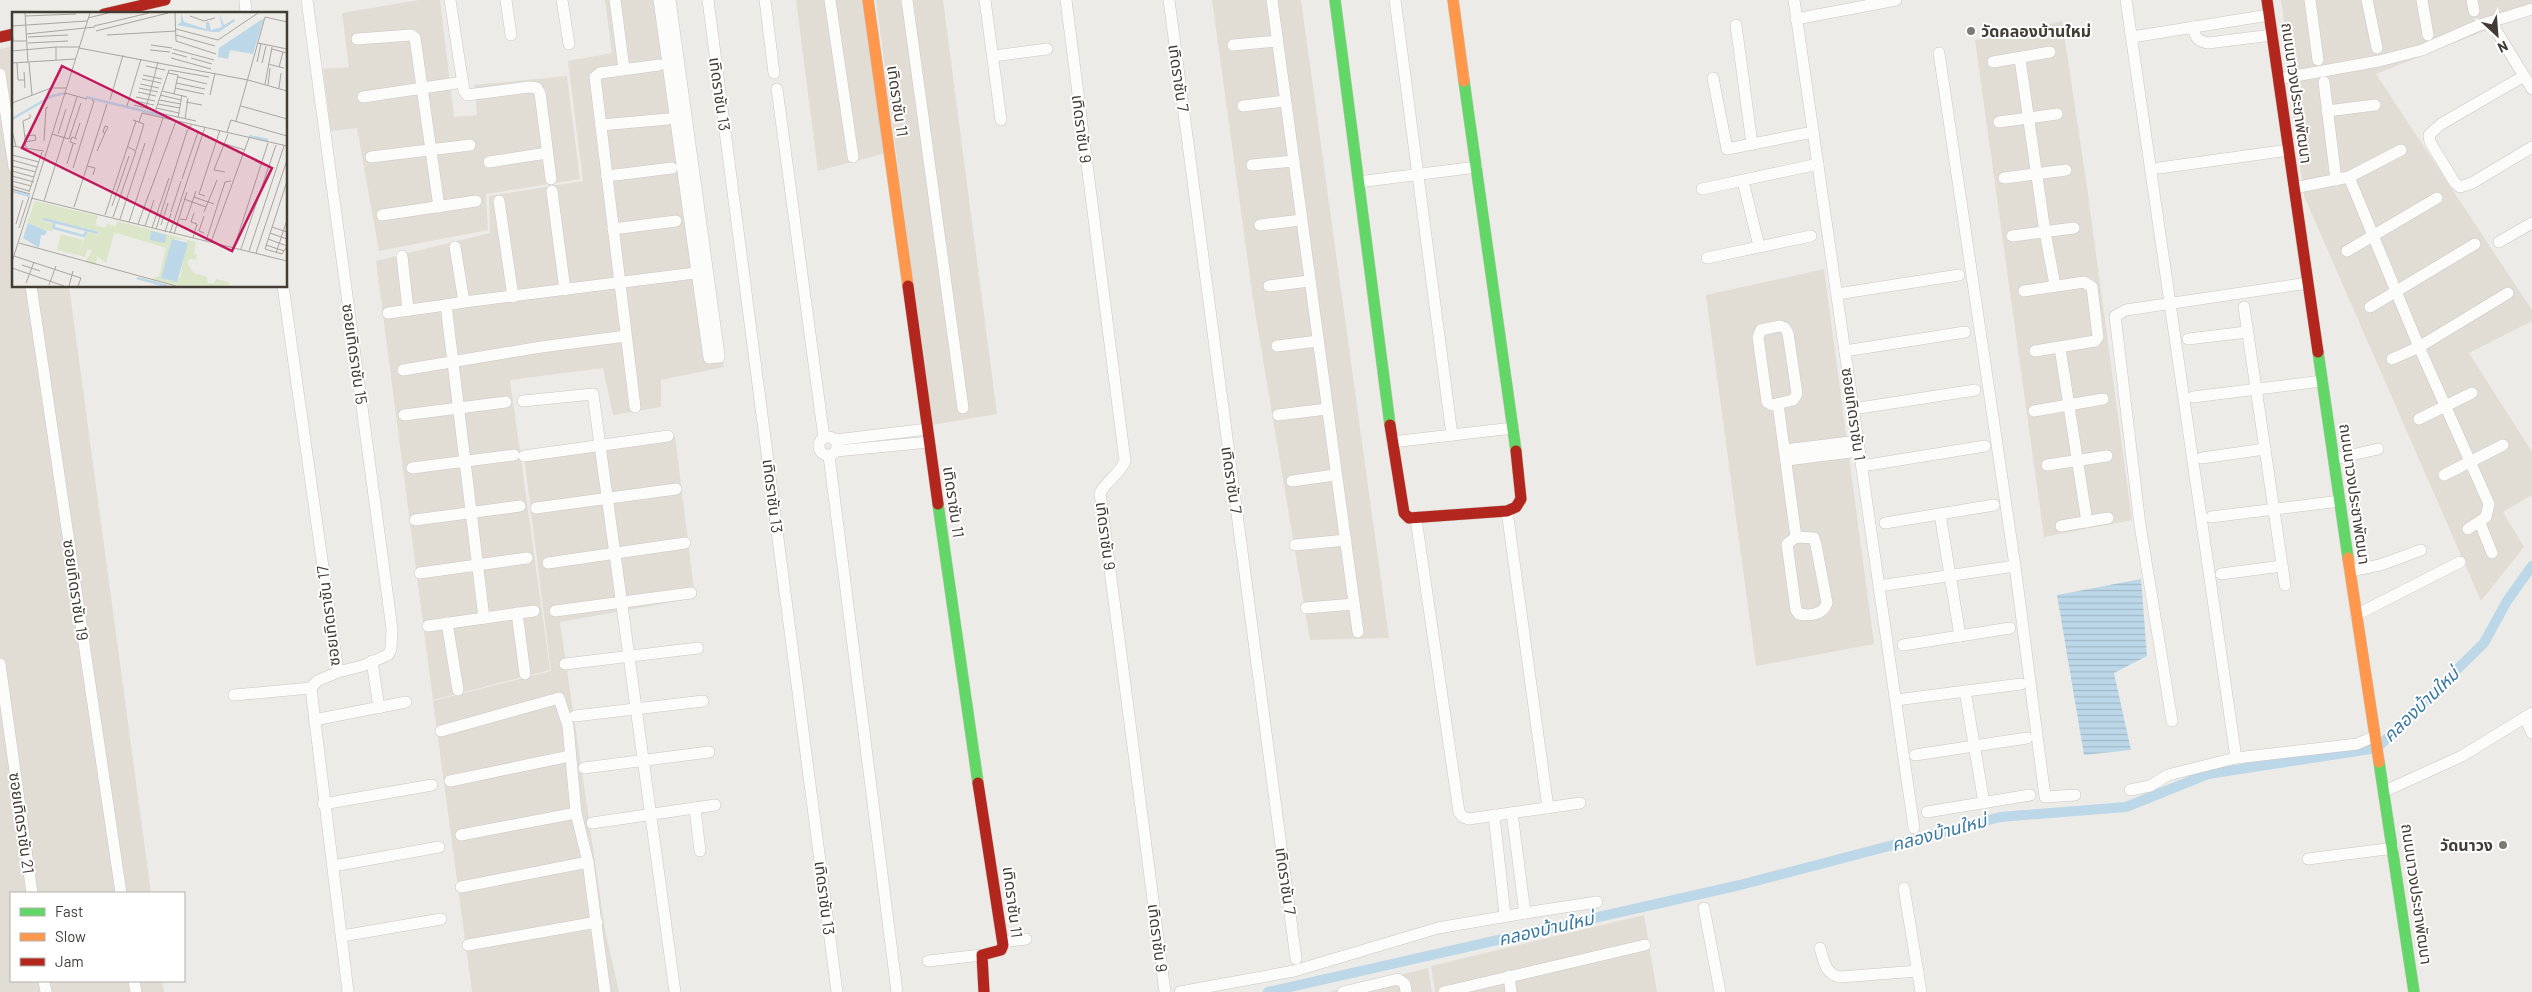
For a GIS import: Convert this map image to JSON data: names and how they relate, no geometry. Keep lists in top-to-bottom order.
{
  "streets": {
    "street": [
      "เทิดราชัน 7",
      "ถนนนาวงประชาพัฒนา",
      "เทิดราชัน 13",
      "เทิดราชัน 11",
      "เทิดราชัน 9",
      "ซอยเทิดราชัน 15",
      "ซอยเทิดราชัน 1",
      "ซอยเทิดราชัน 19",
      "ซอยเทิดราชัน 17",
      "ซอยเทิดราชัน 21"
    ]
  },
  "crossings": [
    ["ซอยเทิดราชัน 15", "ซอยเทิดราชัน 17"]
  ],
  "water": ["คลองบ้านใหม่"],
  "places": ["วัดคลองบ้านใหม่", "วัดนาวง"],
  "legend": ["Fast", "Slow", "Jam"],
  "north": "bottom right"
}
